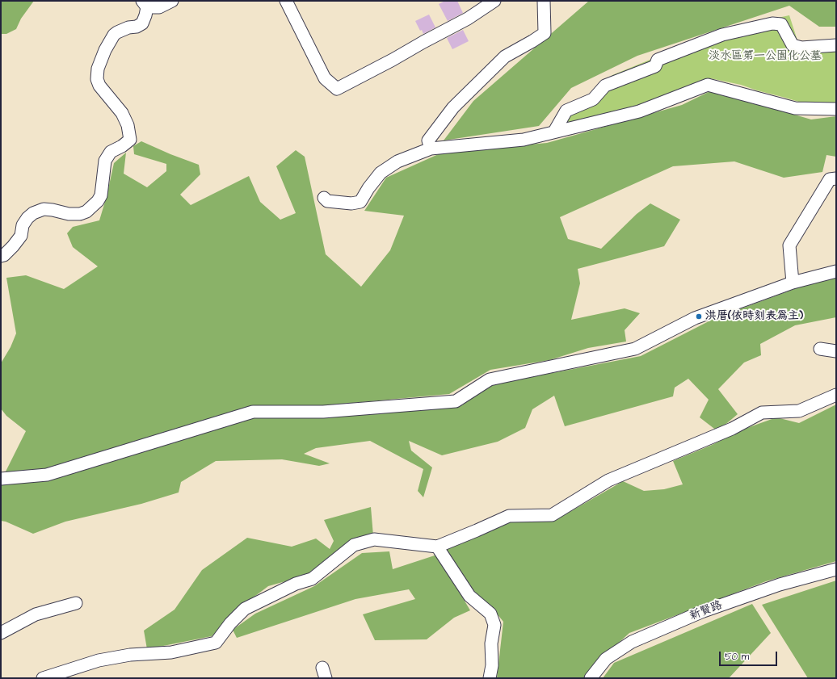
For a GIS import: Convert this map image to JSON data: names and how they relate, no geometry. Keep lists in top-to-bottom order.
{
  "streets": {
    "street": ["新賢路"]
  },
  "parks": ["淡水區第一公園化公墓"],
  "places": ["洪厝(依時刻表為主)"],
  "scale_bar": "50 m"
}
